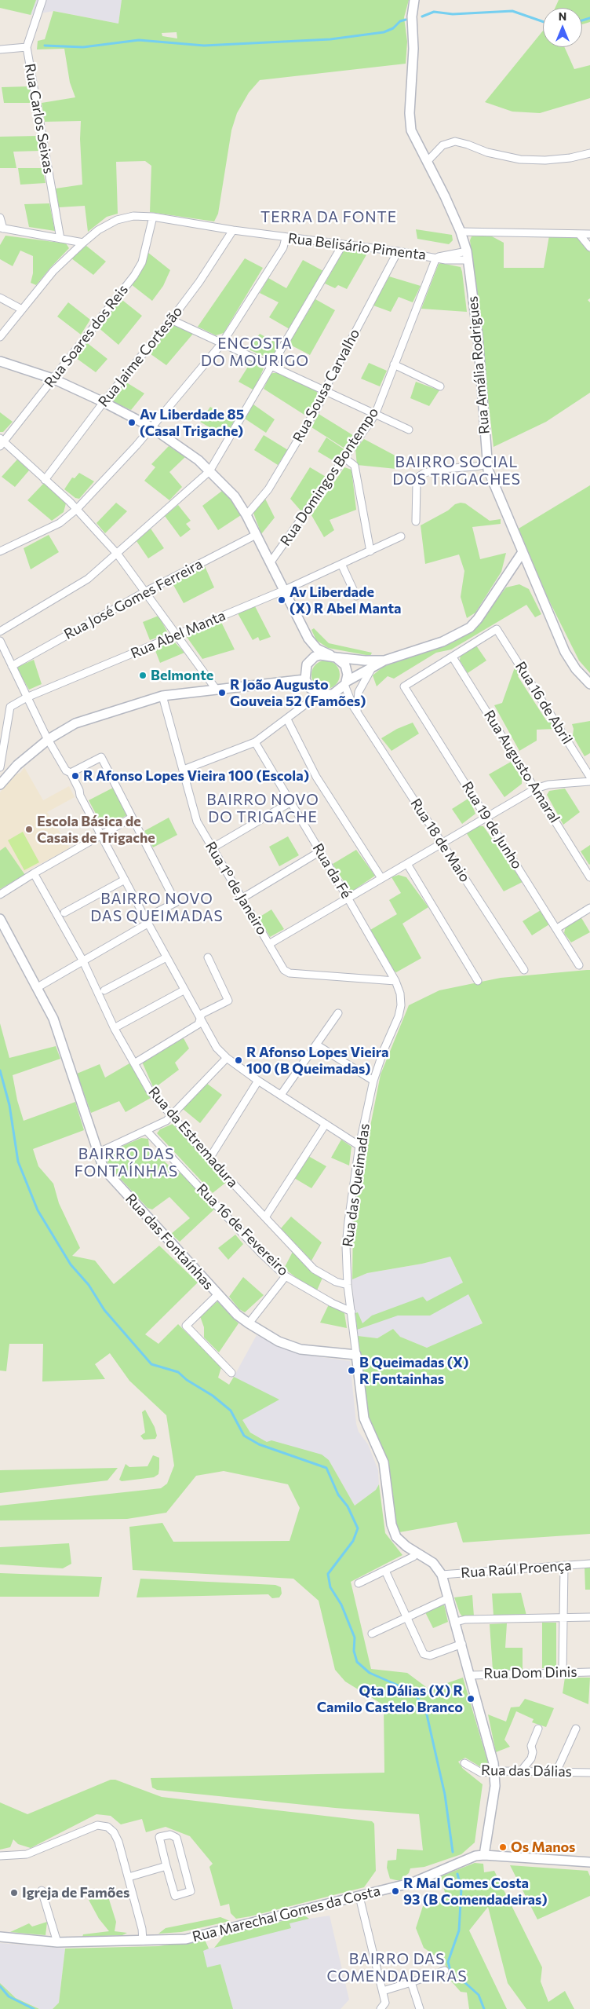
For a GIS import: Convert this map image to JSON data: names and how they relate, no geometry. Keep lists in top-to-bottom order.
{
  "streets": {
    "street": [
      "Rua Carlos Seixas",
      "Rua Belisário Pimenta",
      "Rua Soares dos Reis",
      "Rua Jaime Cortesão",
      "Rua Amália Rodrigues",
      "Rua Sousa Carvalho",
      "Rua Domingos Bontempo",
      "Rua José Gomes Ferreira",
      "Rua Abel Manta",
      "Rua 16 de Abril",
      "Rua Augusto Amaral",
      "Rua 19 de Junho",
      "Rua 18 de Maio",
      "Rua da Fé",
      "Rua 1º de Janeiro",
      "Rua da Estremadura",
      "Rua das Queimadas",
      "Rua 16 de Fevereiro",
      "Rua das Fontaínhas",
      "Rua Raúl Proença",
      "Rua Dom Dinis",
      "Rua das Dálias",
      "Rua Marechal Gomes da Costa"
    ]
  },
  "crossings": [
    ["Rua Belisário Pimenta", "Rua Soares dos Reis"],
    ["Rua Belisário Pimenta", "Rua Jaime Cortesão"],
    ["Rua Belisário Pimenta", "Rua Amália Rodrigues"],
    ["Rua Belisário Pimenta", "Rua Sousa Carvalho"],
    ["Rua Belisário Pimenta", "Rua Domingos Bontempo"],
    ["Rua 16 de Abril", "Rua Augusto Amaral"],
    ["Rua 16 de Abril", "Rua 19 de Junho"],
    ["Rua Augusto Amaral", "Rua 19 de Junho"],
    ["Rua da Fé", "Rua 1º de Janeiro"],
    ["Rua da Fé", "Rua das Queimadas"],
    ["Rua 1º de Janeiro", "Rua das Queimadas"],
    ["Rua da Estremadura", "Rua das Queimadas"],
    ["Rua das Queimadas", "Rua 16 de Fevereiro"],
    ["Rua das Queimadas", "Rua das Fontaínhas"],
    ["Rua das Queimadas", "Rua Raúl Proença"],
    ["Rua das Queimadas", "Rua Dom Dinis"],
    ["Rua das Queimadas", "Rua das Dálias"],
    ["Rua das Queimadas", "Rua Marechal Gomes da Costa"]
  ],
  "districts": [
    "TERRA DA FONTE",
    "ENCOSTA DO MOURIGO",
    "BAIRRO SOCIAL DOS TRIGACHES",
    "BAIRRO NOVO DO TRIGACHE",
    "BAIRRO NOVO DAS QUEIMADAS",
    "BAIRRO DAS FONTAÍNHAS",
    "BAIRRO DAS COMENDADEIRAS"
  ],
  "places": [
    "Av Liberdade 85 (Casal Trigache)",
    "Av Liberdade (X) R Abel Manta",
    "Belmonte",
    "R João Augusto Gouveia 52 (Famões)",
    "R Afonso Lopes Vieira 100 (Escola)",
    "Escola Básica de Casais de Trigache",
    "R Afonso Lopes Vieira 100 (B Queimadas)",
    "B Queimadas (X) R Fontainhas",
    "Qta Dálias (X) R Camilo Castelo Branco",
    "Os Manos",
    "R Mal Gomes Costa 93 (B Comendadeiras)",
    "Igreja de Famões"
  ],
  "north": "top"
}
